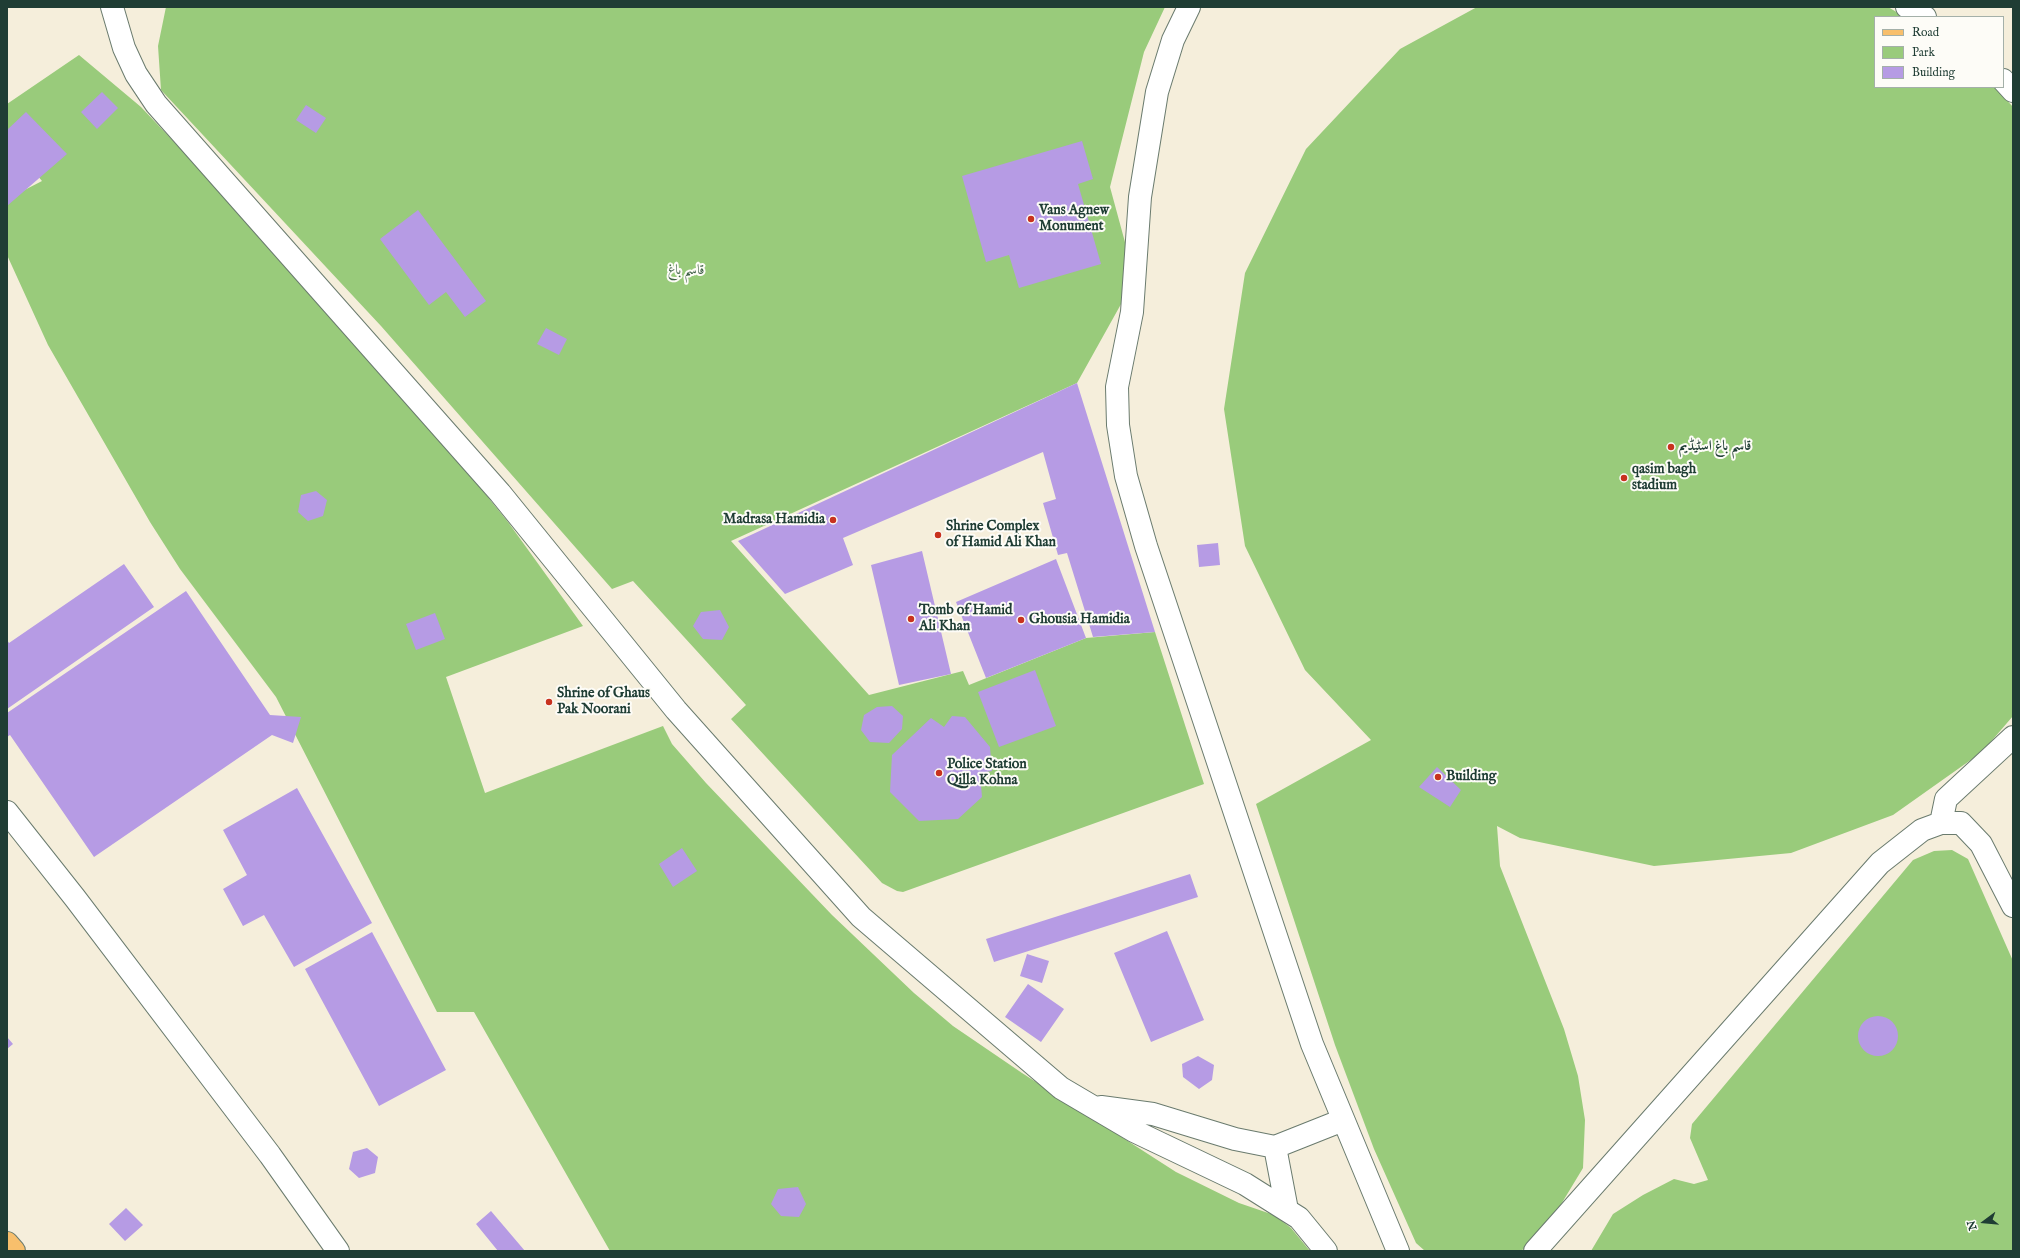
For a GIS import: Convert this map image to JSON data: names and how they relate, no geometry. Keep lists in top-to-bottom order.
{
  "parks": ["قاسم باغ"],
  "places": [
    "Vans Agnew Monument",
    "قاسم باغ اسٹیڈیم",
    "qasim bagh stadium",
    "Madrasa Hamidia",
    "Shrine Complex of Hamid Ali Khan",
    "Tomb of Hamid Ali Khan",
    "Ghousia Hamidia",
    "Shrine of Ghaus Pak Noorani",
    "Police Station Qilla Kohna",
    "Building"
  ],
  "legend": ["Road", "Park", "Building"],
  "north": "left"
}
